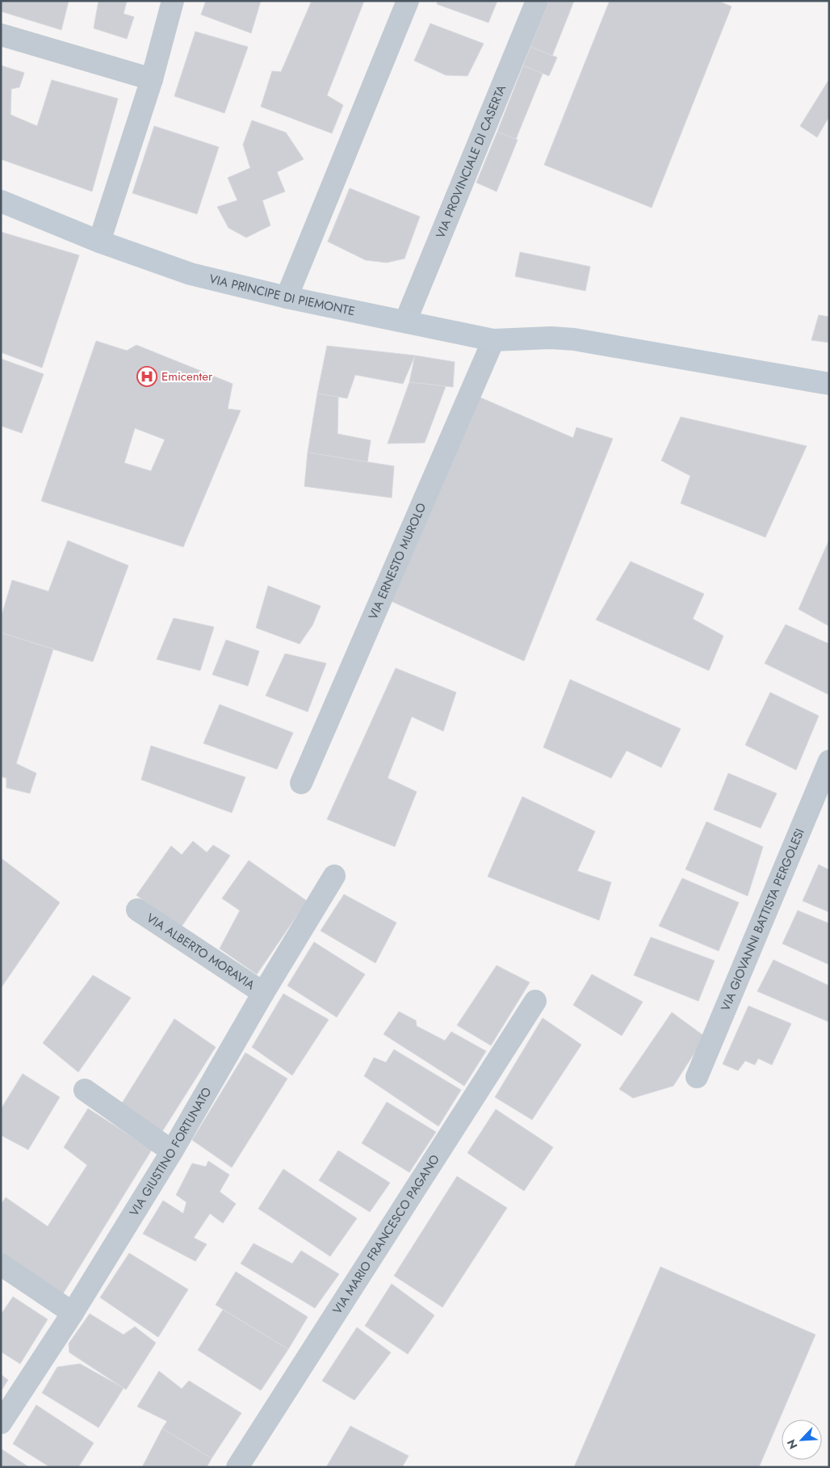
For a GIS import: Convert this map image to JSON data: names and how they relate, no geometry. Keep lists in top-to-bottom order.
{
  "streets": {
    "main road": ["VIA PRINCIPE DI PIEMONTE"],
    "street": [
      "VIA PROVINCIALE DI CASERTA",
      "VIA ERNESTO MUROLO",
      "VIA GIOVANNI BATTISTA PERGOLESI",
      "VIA ALBERTO MORAVIA",
      "VIA GIUSTINO FORTUNATO",
      "VIA MARIO FRANCESCO PAGANO"
    ]
  },
  "crossings": [
    ["VIA PROVINCIALE DI CASERTA", "VIA PRINCIPE DI PIEMONTE"],
    ["VIA PRINCIPE DI PIEMONTE", "VIA ERNESTO MUROLO"],
    ["VIA ALBERTO MORAVIA", "VIA GIUSTINO FORTUNATO"]
  ],
  "places": {
    "hospital": ["Emicenter"]
  },
  "north": "bottom left"
}
